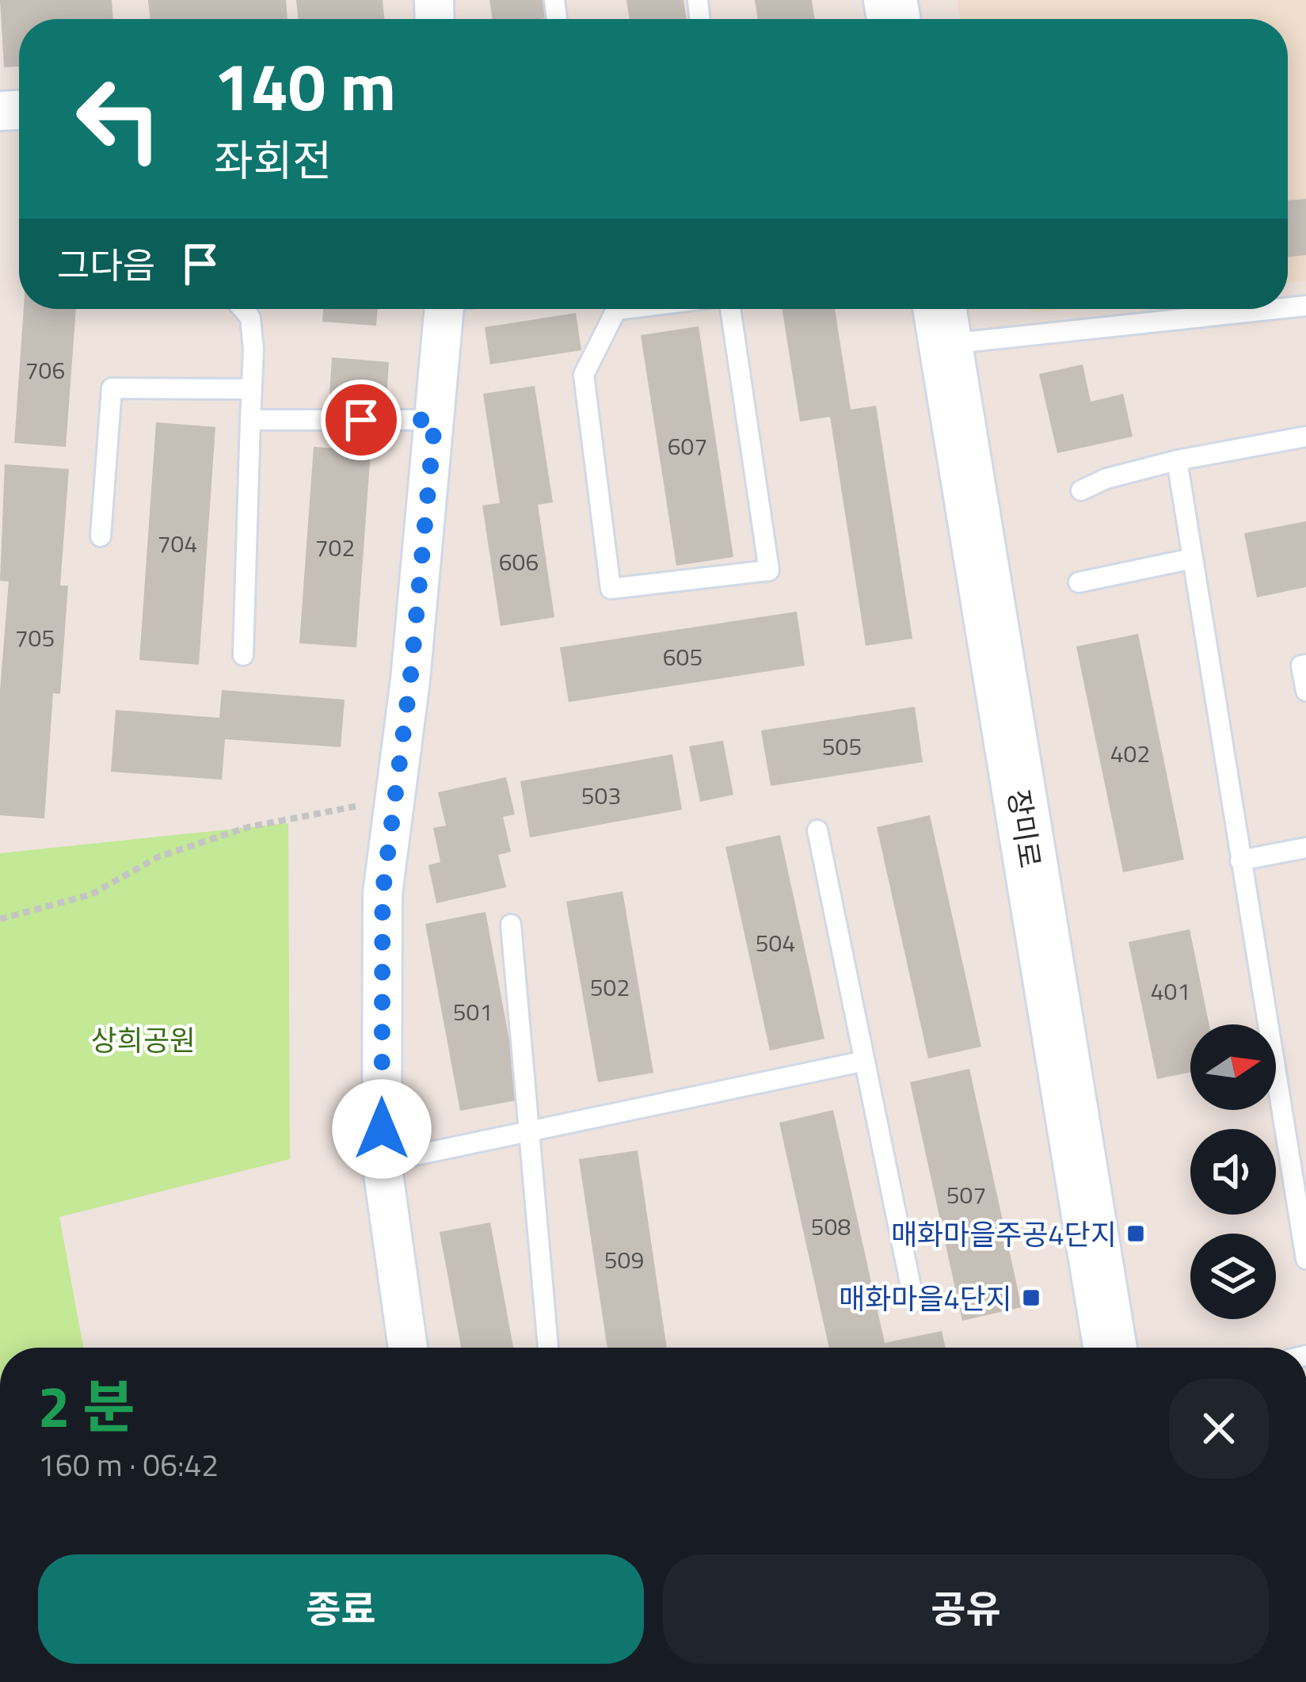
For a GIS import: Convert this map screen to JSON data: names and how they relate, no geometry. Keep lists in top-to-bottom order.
{
  "streets": {
    "street": ["장미로"]
  },
  "parks": ["상희공원"],
  "places": {
    "transit": ["매화마을주공4단지", "매화마을4단지"]
  },
  "house_numbers": [
    "706",
    "607",
    "704",
    "702",
    "606",
    "705",
    "605",
    "505",
    "402",
    "503",
    "504",
    "502",
    "401",
    "501",
    "507",
    "508",
    "509"
  ],
  "north": "right",
  "page": {
    "turn": ["140 m", "좌회전"],
    "then": "그다음",
    "heading": ["2 분", "160 m · 06:42"],
    "buttons": ["종료", "공유"]
  }
}
